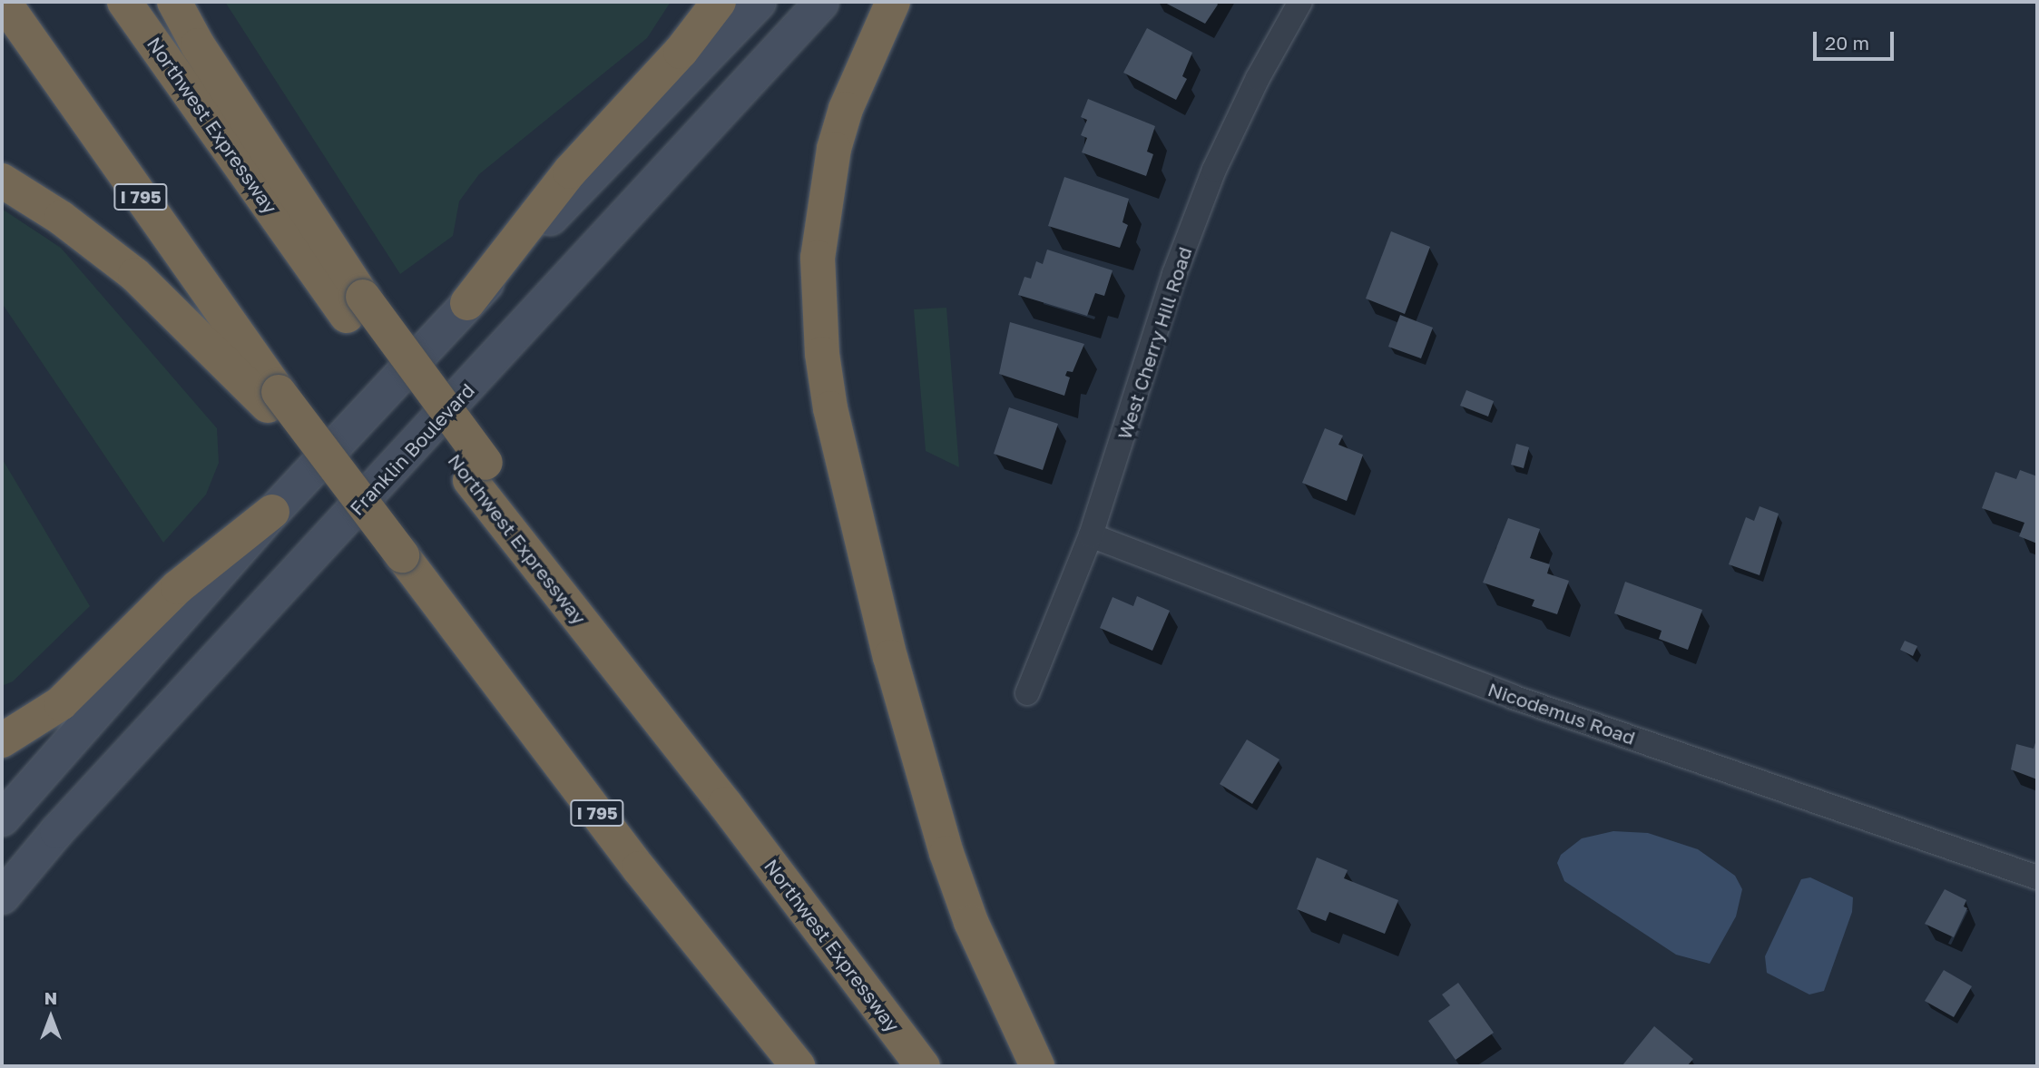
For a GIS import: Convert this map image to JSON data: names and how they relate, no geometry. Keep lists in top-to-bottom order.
{
  "streets": {
    "highway": ["Northwest Expressway", "I 795"],
    "main road": ["Franklin Boulevard"],
    "street": ["West Cherry Hill Road", "Nicodemus Road"]
  },
  "crossings": [
    ["West Cherry Hill Road", "Nicodemus Road"]
  ],
  "scale_bar": "20 m",
  "north": "top"
}
